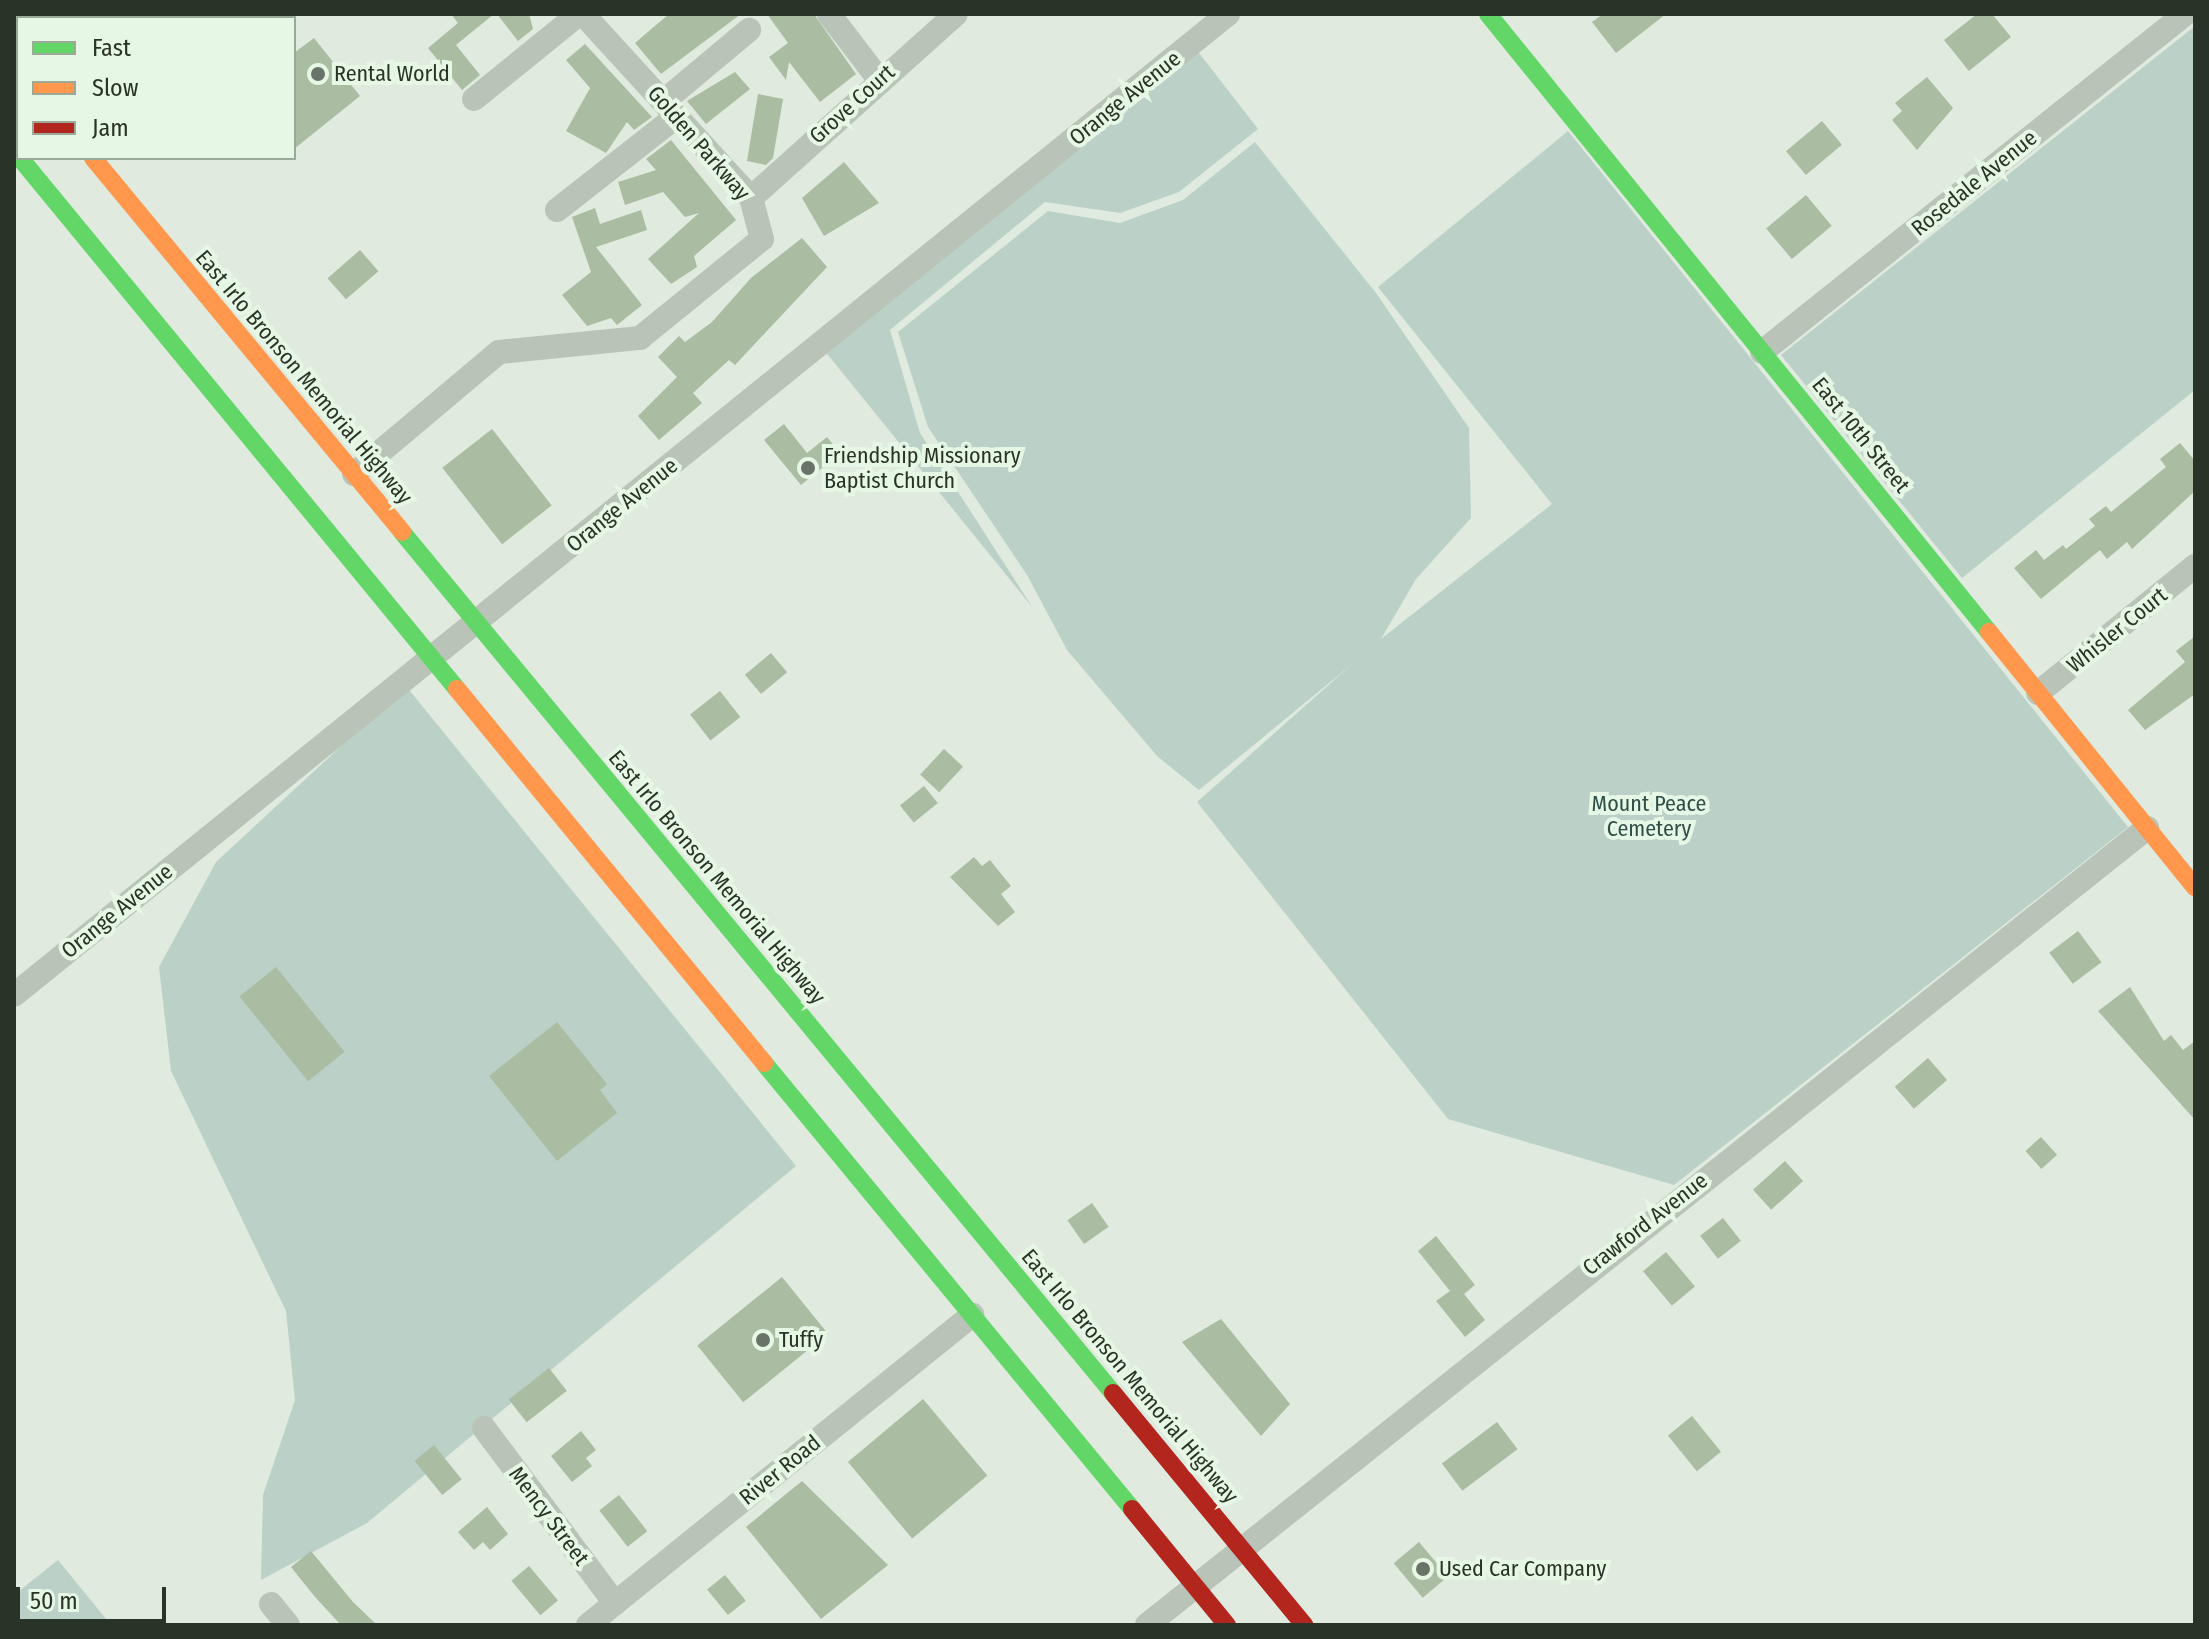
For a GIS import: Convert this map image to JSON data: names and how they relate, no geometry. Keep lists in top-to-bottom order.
{
  "streets": {
    "main road": ["East Irlo Bronson Memorial Highway", "East 10th Street"],
    "street": [
      "Orange Avenue",
      "Grove Court",
      "Golden Parkway",
      "Rosedale Avenue",
      "Whisler Court",
      "Crawford Avenue",
      "River Road",
      "Mency Street"
    ]
  },
  "crossings": [
    ["Orange Avenue", "East Irlo Bronson Memorial Highway"],
    ["Grove Court", "Golden Parkway"],
    ["Golden Parkway", "East Irlo Bronson Memorial Highway"],
    ["Rosedale Avenue", "East 10th Street"],
    ["East Irlo Bronson Memorial Highway", "Crawford Avenue"],
    ["East 10th Street", "Whisler Court"],
    ["East 10th Street", "Crawford Avenue"],
    ["River Road", "Mency Street"]
  ],
  "parks": ["Mount Peace Cemetery"],
  "places": [
    "Rental World",
    "Friendship Missionary Baptist Church",
    "Tuffy",
    "Used Car Company"
  ],
  "legend": ["Fast", "Slow", "Jam"],
  "scale_bar": "50 m"
}
